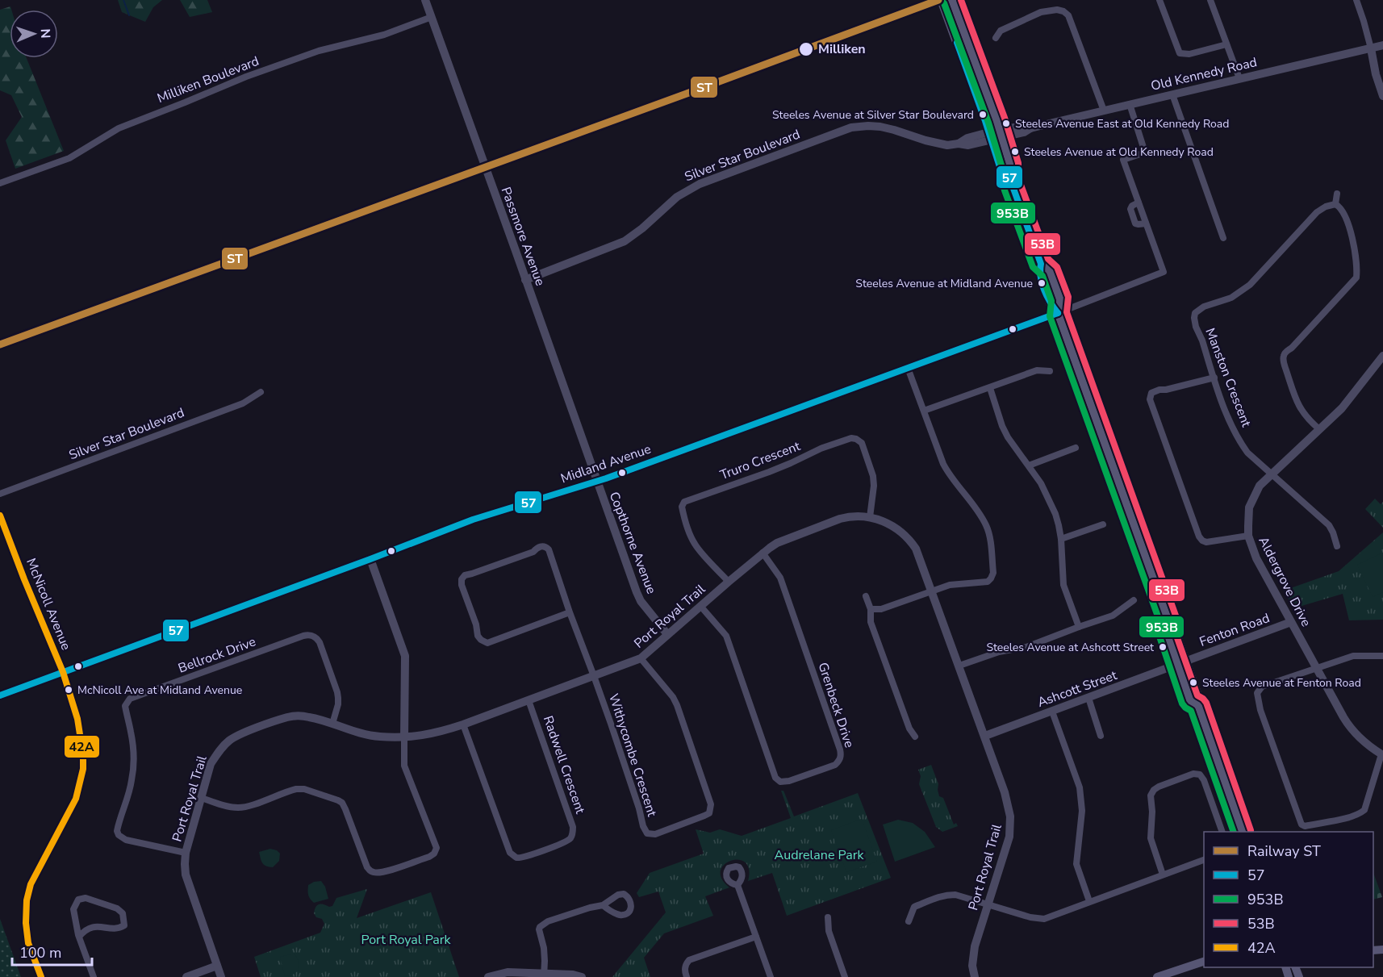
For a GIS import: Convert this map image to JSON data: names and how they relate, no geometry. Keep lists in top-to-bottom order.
{
  "streets": {
    "main road": ["Midland Avenue", "McNicoll Avenue"],
    "street": [
      "Old Kennedy Road",
      "Milliken Boulevard",
      "Silver Star Boulevard",
      "Passmore Avenue",
      "Manston Crescent",
      "Truro Crescent",
      "Copthorne Avenue",
      "Aldergrove Drive",
      "Port Royal Trail",
      "Fenton Road",
      "Bellrock Drive",
      "Ashcott Street",
      "Grenbeck Drive",
      "Withycombe Crescent",
      "Radwell Crescent"
    ]
  },
  "crossings": [
    ["Old Kennedy Road", "Silver Star Boulevard"],
    ["Old Kennedy Road", "Midland Avenue"],
    ["Milliken Boulevard", "Passmore Avenue"],
    ["Silver Star Boulevard", "Passmore Avenue"],
    ["Passmore Avenue", "Midland Avenue"],
    ["Passmore Avenue", "Copthorne Avenue"],
    ["Manston Crescent", "Aldergrove Drive"],
    ["Truro Crescent", "Port Royal Trail"],
    ["Midland Avenue", "Copthorne Avenue"],
    ["Midland Avenue", "McNicoll Avenue"],
    ["Copthorne Avenue", "Port Royal Trail"],
    ["Aldergrove Drive", "Fenton Road"],
    ["Port Royal Trail", "Bellrock Drive"],
    ["Port Royal Trail", "Ashcott Street"],
    ["Port Royal Trail", "Grenbeck Drive"],
    ["Port Royal Trail", "Withycombe Crescent"],
    ["Port Royal Trail", "Radwell Crescent"],
    ["Fenton Road", "Ashcott Street"]
  ],
  "parks": ["Audrelane Park", "Port Royal Park"],
  "places": [
    "Milliken",
    "Steeles Avenue at Silver Star Boulevard",
    "Steeles Avenue East at Old Kennedy Road",
    "Steeles Avenue at Old Kennedy Road",
    "Steeles Avenue at Midland Avenue",
    "Steeles Avenue at Ashcott Street",
    "Steeles Avenue at Fenton Road",
    "McNicoll Ave at Midland Avenue"
  ],
  "lines": [
    "rail line ST",
    "transit line 53B",
    "transit line 953B",
    "transit line 57",
    "transit line 42A"
  ],
  "legend": [
    "Railway ST",
    "57",
    "953B",
    "53B",
    "42A"
  ],
  "scale_bar": "100 m",
  "north": "right"
}
